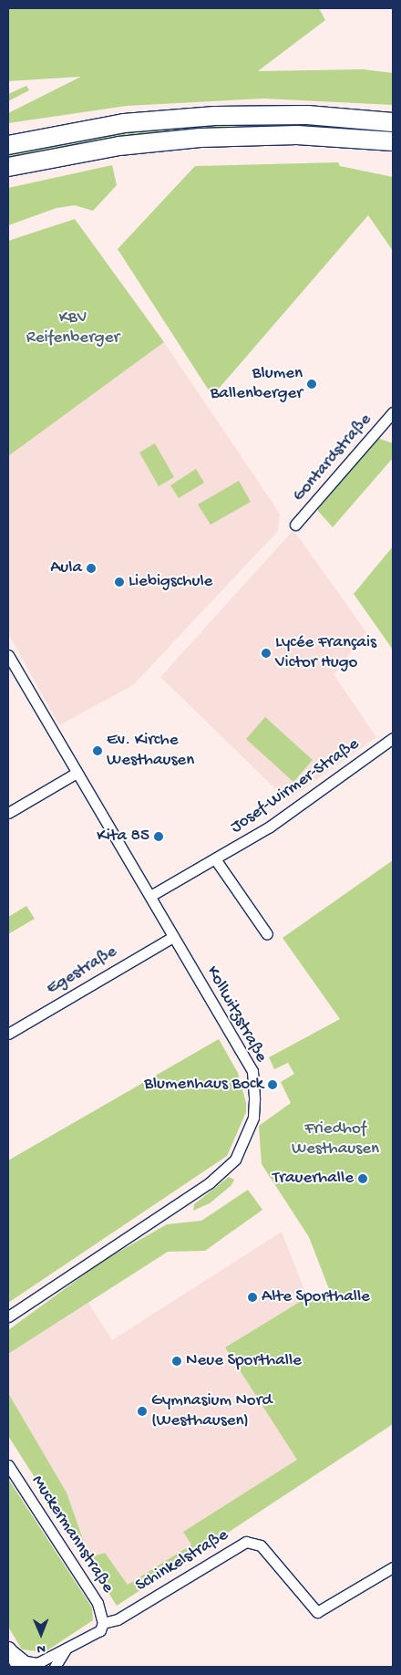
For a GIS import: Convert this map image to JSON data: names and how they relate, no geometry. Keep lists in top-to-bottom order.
{
  "streets": {
    "street": [
      "Gontardstraße",
      "Josef-Wirmer-Straße",
      "Egestraße",
      "Kollwitzstraße",
      "Muckermannstraße",
      "Schinkelstraße"
    ]
  },
  "crossings": [
    ["Josef-Wirmer-Straße", "Kollwitzstraße"],
    ["Egestraße", "Kollwitzstraße"],
    ["Muckermannstraße", "Schinkelstraße"]
  ],
  "parks": ["KBV Reifenberger", "Friedhof Westhausen"],
  "places": [
    "Blumen Ballenberger",
    "Aula",
    "Liebigschule",
    "Lycée Français Victor Hugo",
    "Ev. Kirche Westhausen",
    "Kita 85",
    "Blumenhaus Bock",
    "Trauerhalle",
    "Alte Sporthalle",
    "Neue Sporthalle",
    "Gymnasium Nord (Westhausen)"
  ],
  "north": "bottom"
}
